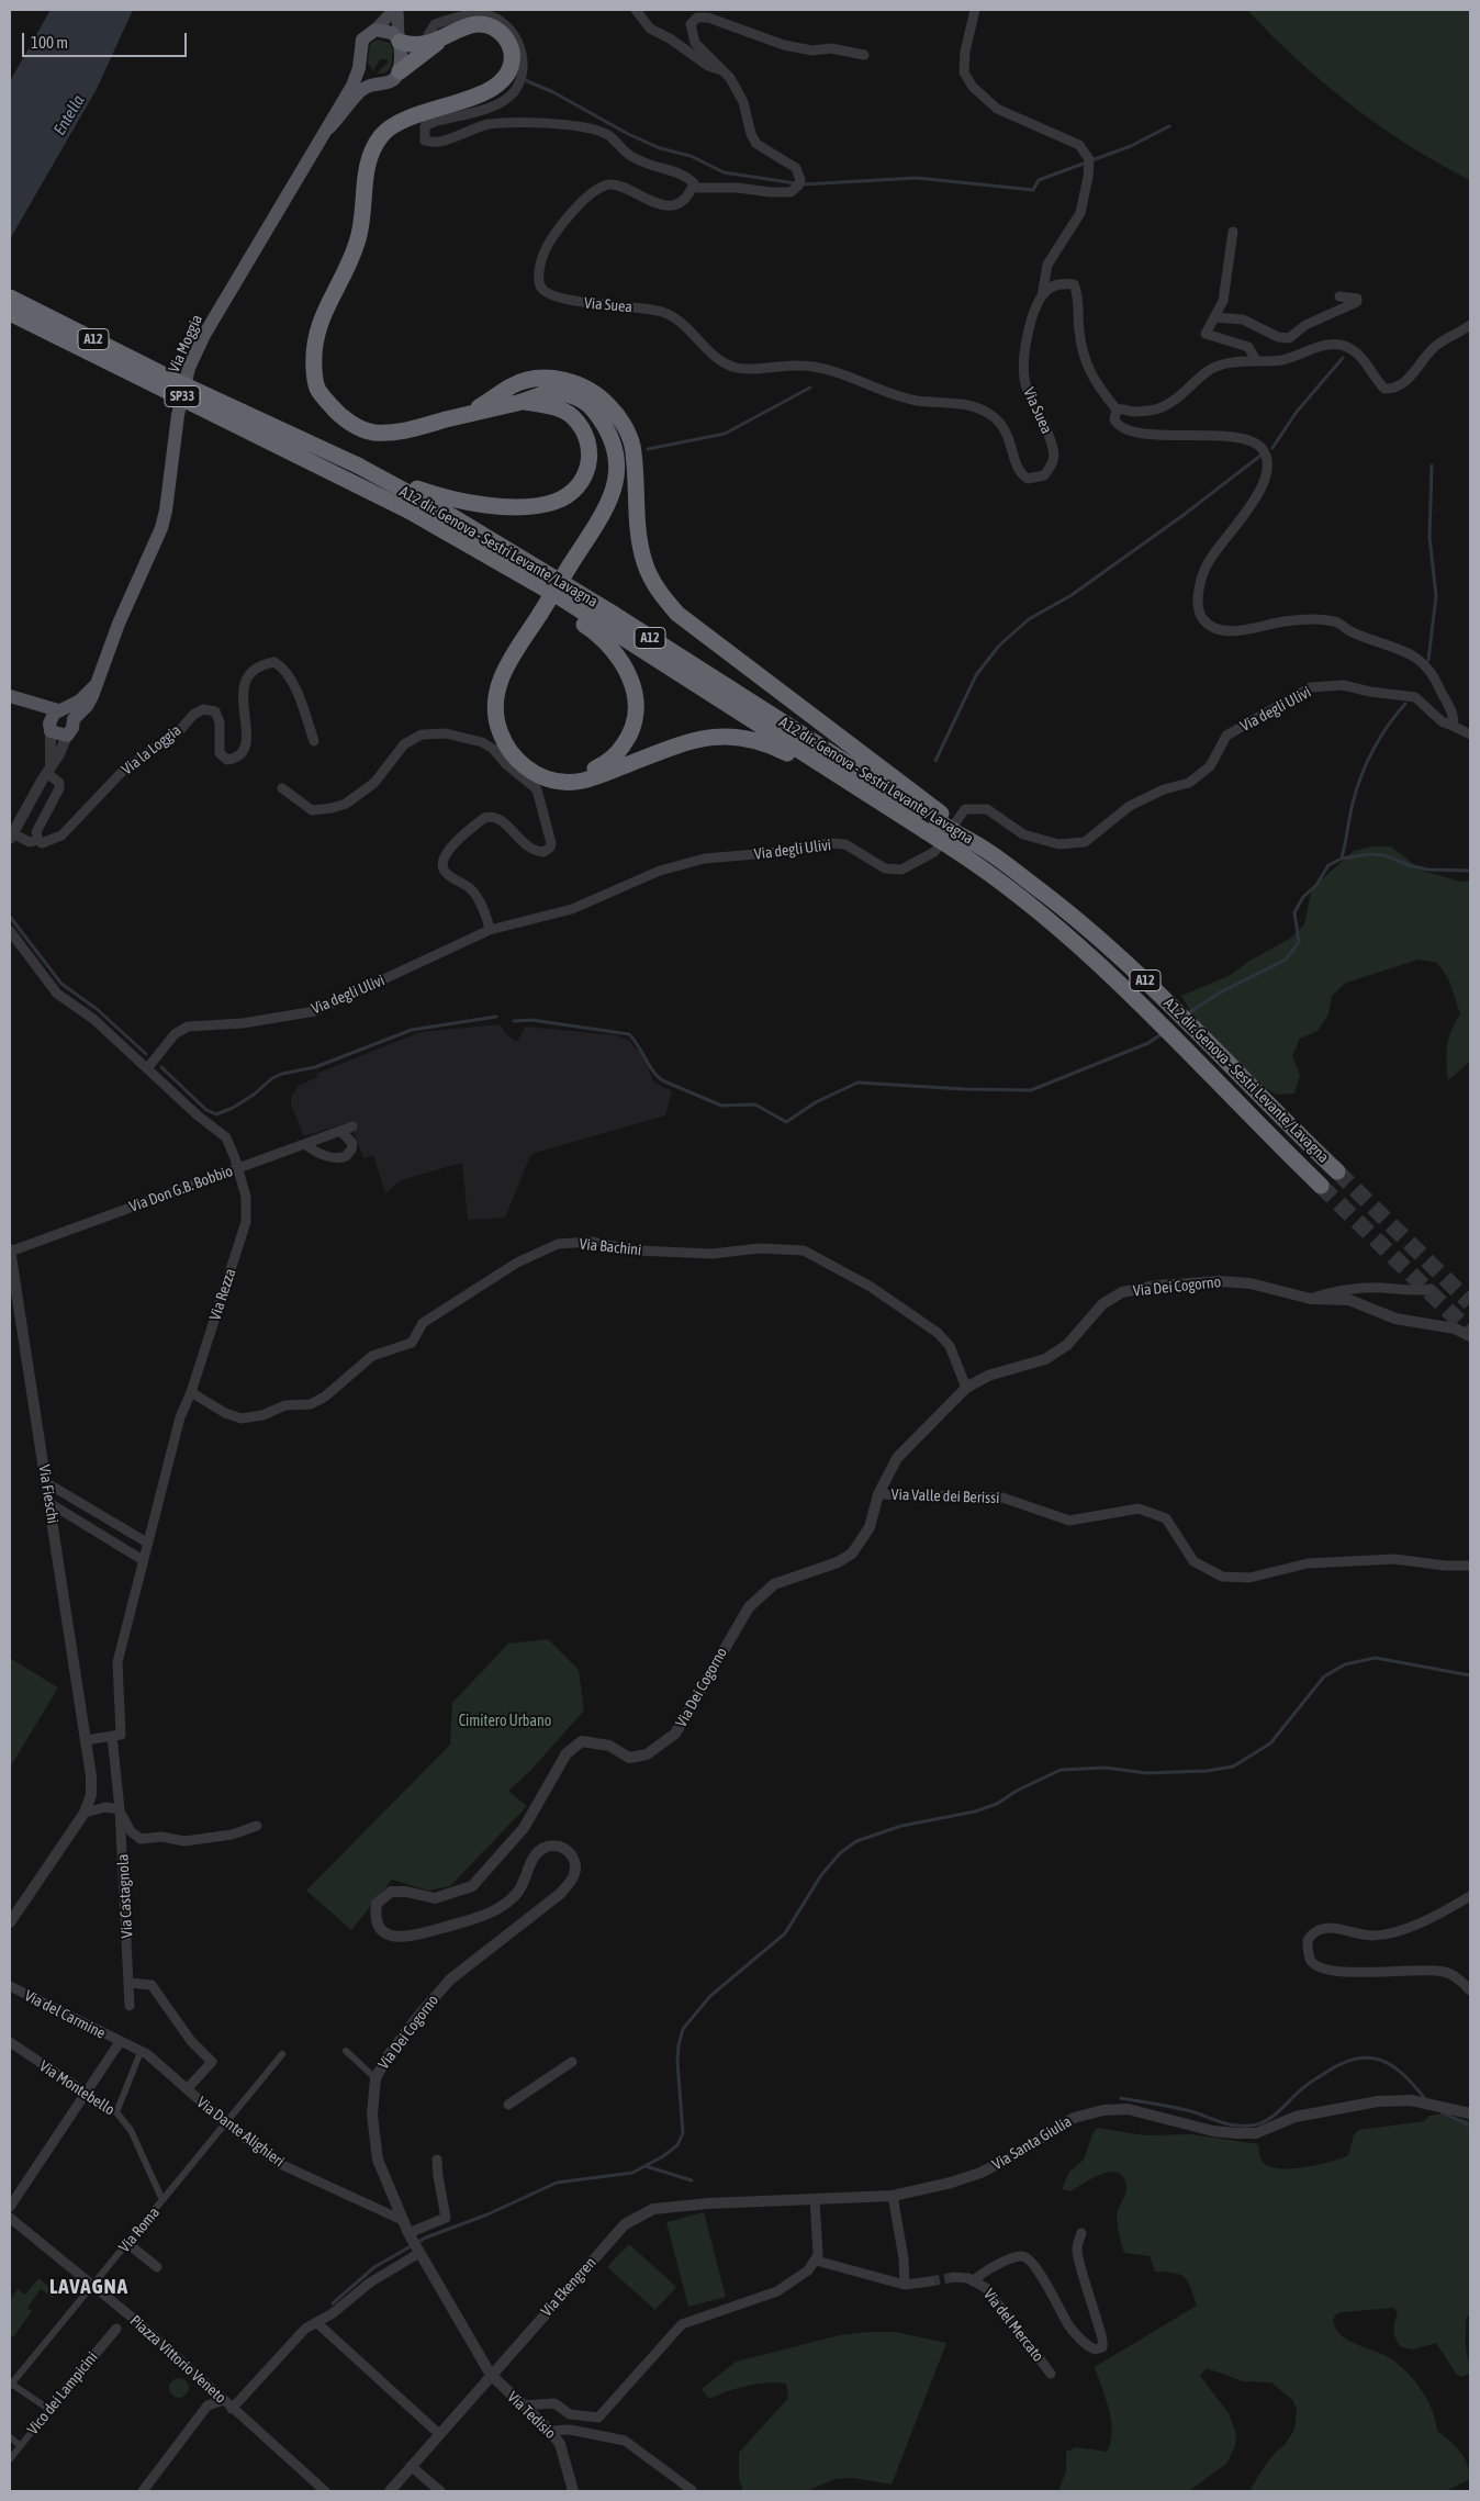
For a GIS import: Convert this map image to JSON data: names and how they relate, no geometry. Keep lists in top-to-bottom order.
{
  "streets": {
    "highway": ["A12", "A12 dir. Genova - Sestri Levante/Lavagna"],
    "main road": ["Via Moggia", "SP33"],
    "street": [
      "Via Suea",
      "Via degli Ulivi",
      "Via la Loggia",
      "Via Don G.B. Bobbio",
      "Via Bachini",
      "Via Dei Cogorno",
      "Via Rezza",
      "Via Fieschi",
      "Via Valle dei Berissi",
      "Via Castagnola",
      "Via del Carmine",
      "Via Montebello",
      "Via Dante Alighieri",
      "Via Santa Giulia",
      "Via Roma",
      "Via Ekengren",
      "Via del Mercato",
      "Piazza Vittorio Veneto",
      "Vico dei Lampicini",
      "Via Tedisio"
    ]
  },
  "crossings": [
    ["A12", "A12 dir. Genova - Sestri Levante/Lavagna"],
    ["Via Moggia", "SP33"],
    ["SP33", "Via la Loggia"],
    ["Via degli Ulivi", "Via Rezza"],
    ["Via Don G.B. Bobbio", "Via Rezza"],
    ["Via Don G.B. Bobbio", "Via Fieschi"],
    ["Via Bachini", "Via Dei Cogorno"],
    ["Via Bachini", "Via Rezza"],
    ["Via Dei Cogorno", "Via Valle dei Berissi"],
    ["Via Dei Cogorno", "Via Dante Alighieri"],
    ["Via Dei Cogorno", "Via Tedisio"],
    ["Via Rezza", "Via Castagnola"],
    ["Via del Carmine", "Via Dante Alighieri"],
    ["Via Montebello", "Via Roma"],
    ["Via Dante Alighieri", "Via Roma"],
    ["Via Santa Giulia", "Via Ekengren"],
    ["Via Roma", "Piazza Vittorio Veneto"],
    ["Via Ekengren", "Via Tedisio"]
  ],
  "districts": ["LAVAGNA"],
  "water": ["Entella"],
  "parks": ["Cimitero Urbano"],
  "scale_bar": "100 m"
}
